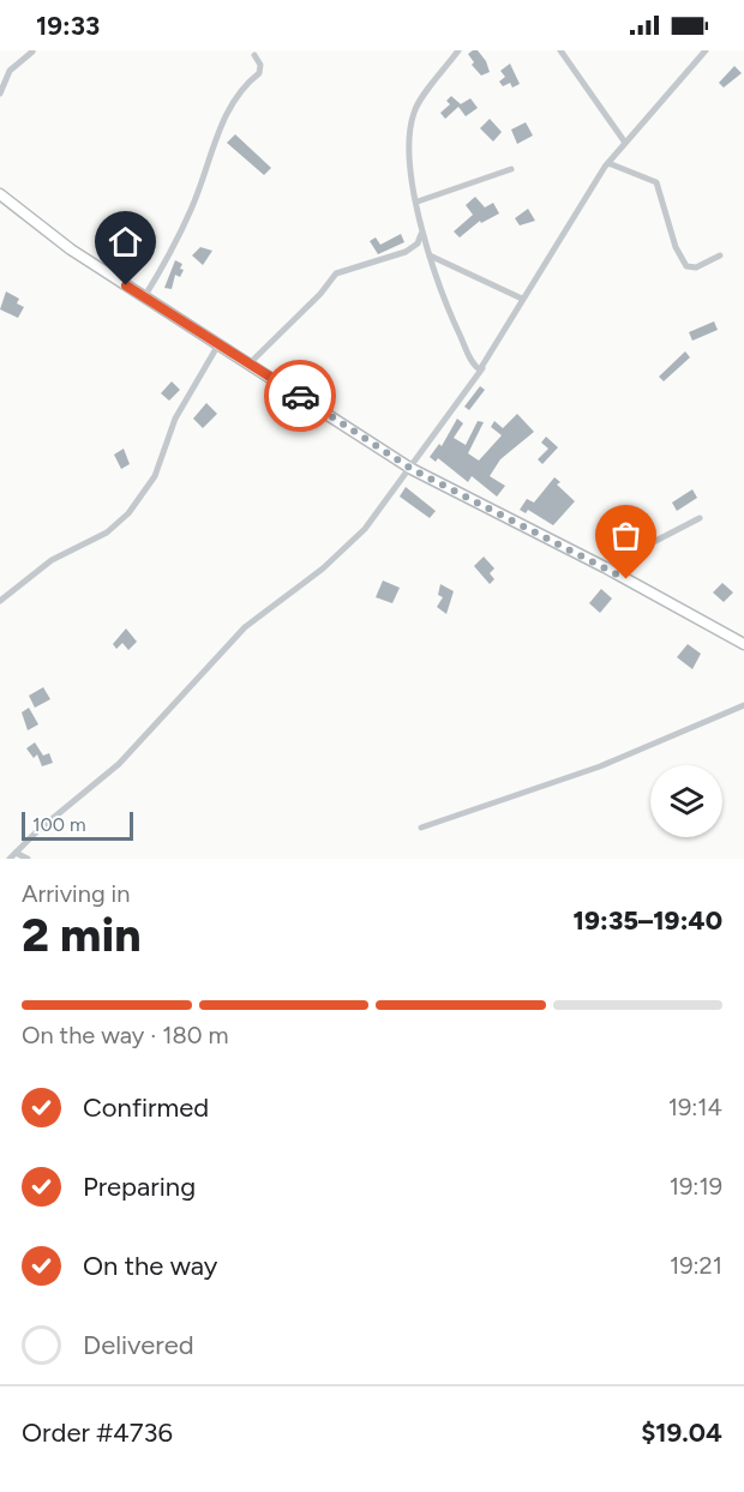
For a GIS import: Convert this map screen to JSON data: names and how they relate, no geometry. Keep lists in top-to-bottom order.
{
  "scale_bar": "100 m",
  "page": {
    "status": "19:33",
    "scale": "100 m",
    "heading": ["2 min", "Arriving in", "19:35–19:40"],
    "panel": ["Order #4736", "$19.04"],
    "bar": "On the way · 180 m",
    "list": [
      ["Confirmed", "19:14"],
      ["Preparing", "19:19"],
      ["On the way", "19:21"],
      "Delivered"
    ]
  }
}
